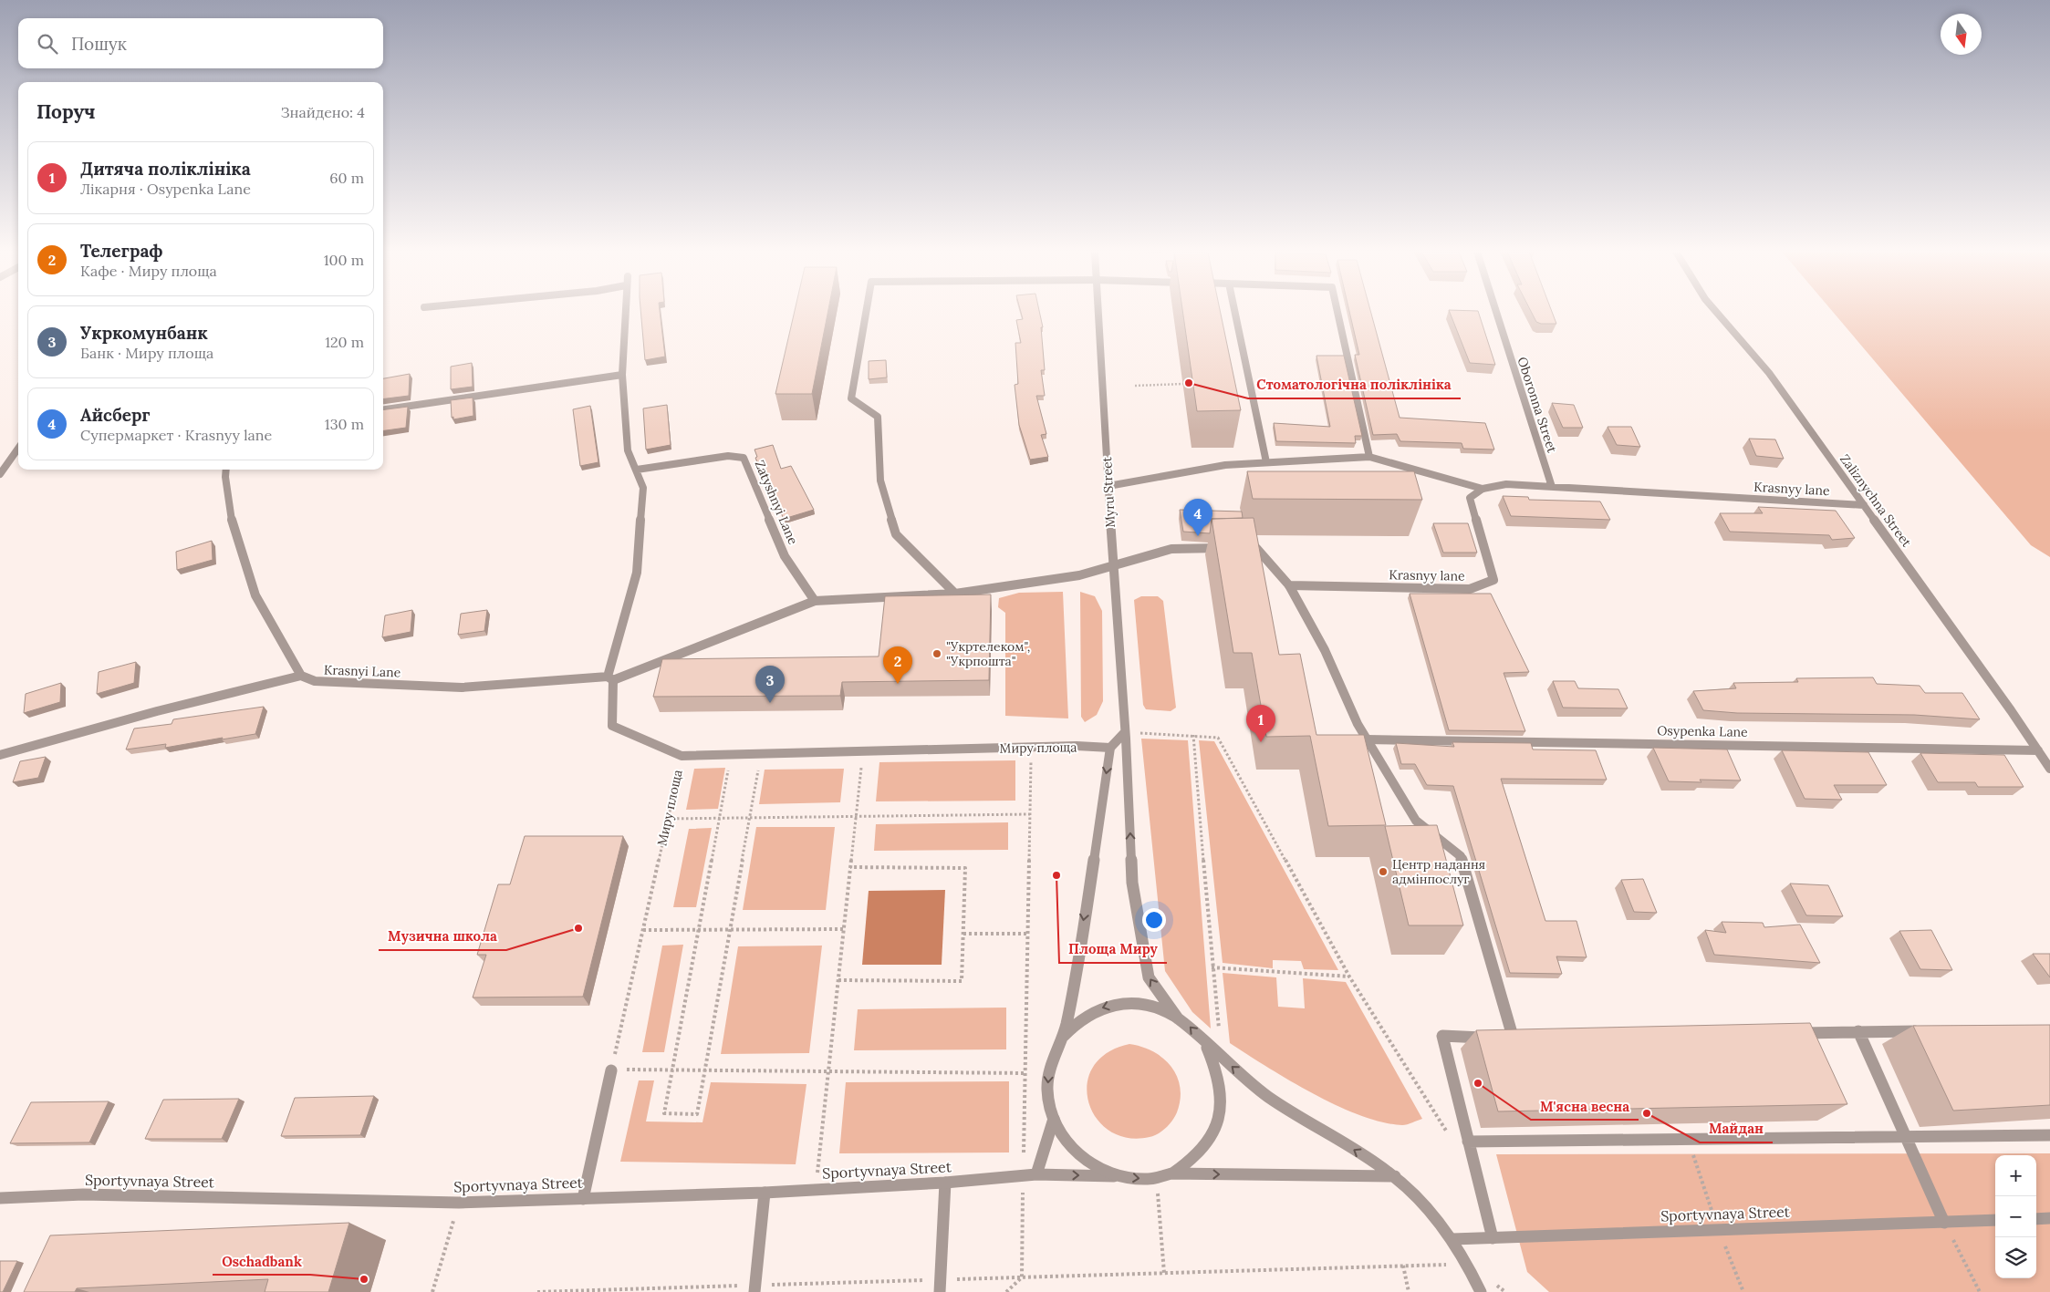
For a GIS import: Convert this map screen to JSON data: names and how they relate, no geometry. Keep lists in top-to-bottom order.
{
  "streets": {
    "street": [
      "Oboronna Street",
      "Krasnyy lane",
      "Myru Street",
      "Zaliznychna Street",
      "Zatyshnyi Lane",
      "Krasnyi Lane",
      "Osypenka Lane",
      "Миру площа",
      "Sportyvnaya Street"
    ]
  },
  "crossings": [
    ["Oboronna Street", "Krasnyy lane"],
    ["Krasnyy lane", "Zaliznychna Street"],
    ["Myru Street", "Krasnyi Lane"],
    ["Zaliznychna Street", "Osypenka Lane"],
    ["Zatyshnyi Lane", "Krasnyi Lane"]
  ],
  "places": [
    "Стоматологічна поліклініка",
    "\"Укртелеком\", \"Укрпошта\"",
    "Центр надання адмінпослуг",
    "Площа Миру",
    "Музична школа",
    "М'ясна весна",
    "Майдан",
    "Oschadbank"
  ],
  "north": "bottom",
  "page": {
    "search": "Пошук",
    "heading": ["Поруч", "Знайдено: 4"],
    "list": [
      {
        "mark": "1",
        "name": "Дитяча поліклініка",
        "note": "Лікарня · Osypenka Lane",
        "value": "60 m"
      },
      {
        "mark": "2",
        "name": "Телеграф",
        "note": "Кафе · Миру площа",
        "value": "100 m"
      },
      {
        "mark": "3",
        "name": "Укркомунбанк",
        "note": "Банк · Миру площа",
        "value": "120 m"
      },
      {
        "mark": "4",
        "name": "Айсберг",
        "note": "Супермаркет · Krasnyy lane",
        "value": "130 m"
      }
    ],
    "pins": [
      "4",
      "2",
      "3",
      "1"
    ],
    "map_buttons": ["+", "−"]
  }
}
